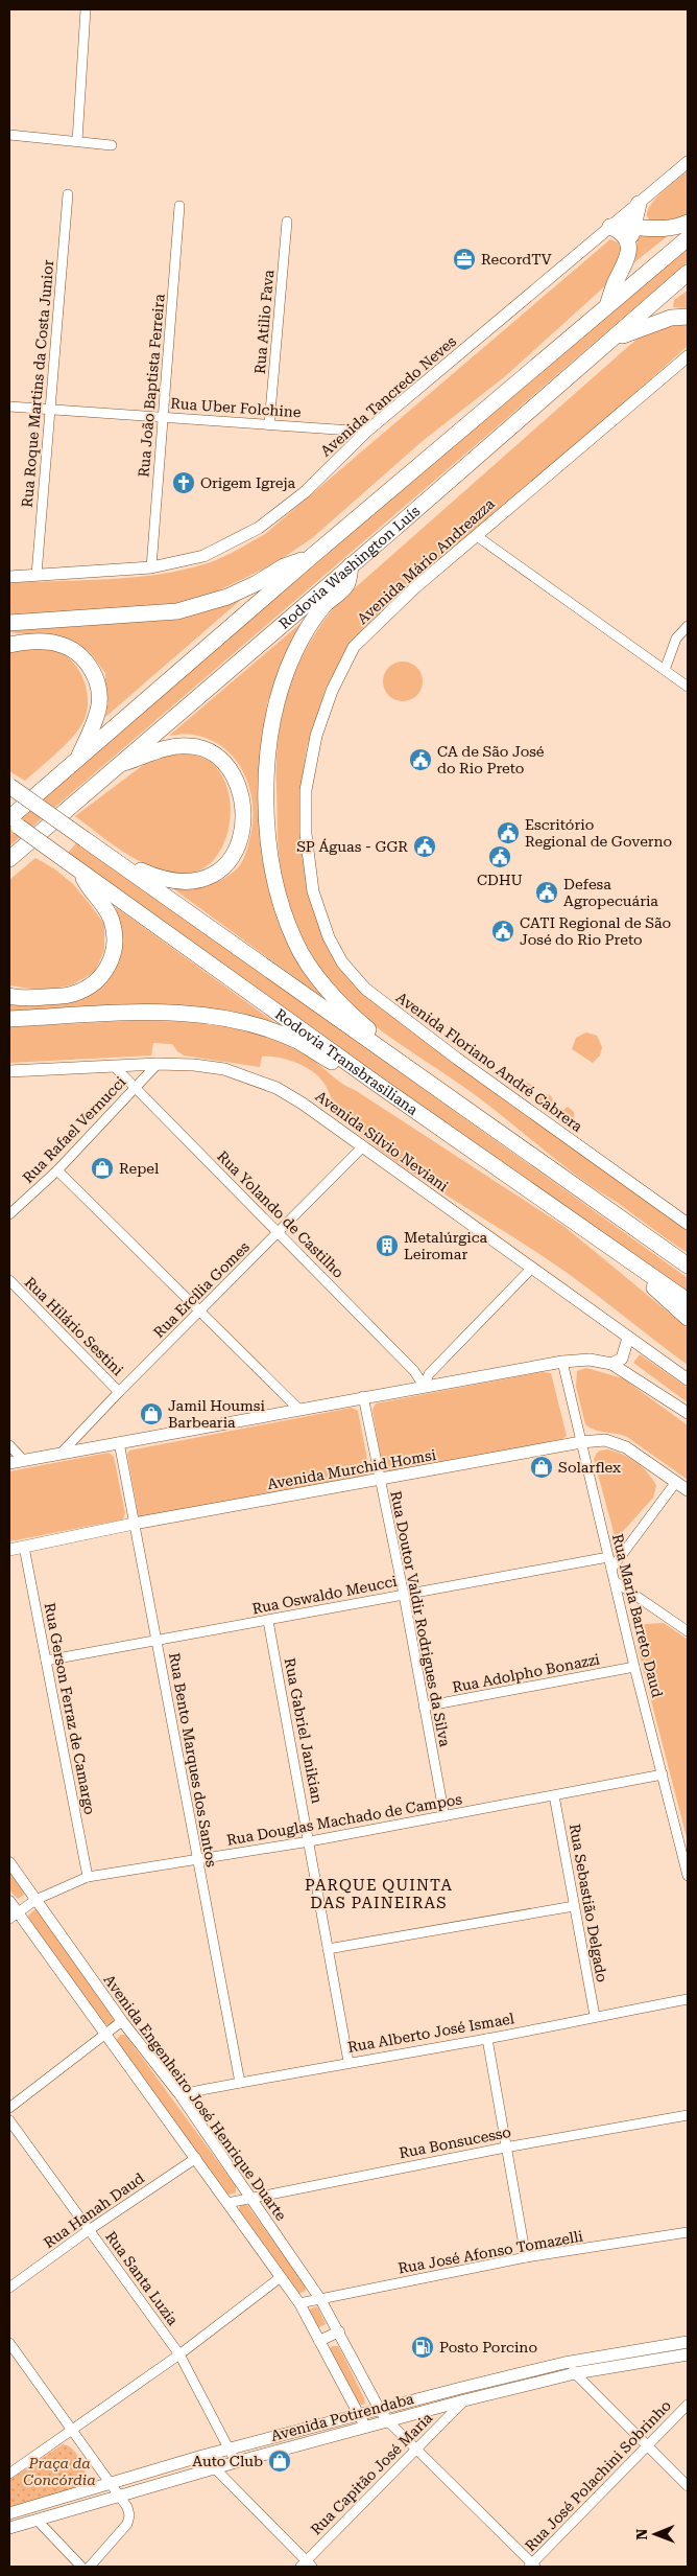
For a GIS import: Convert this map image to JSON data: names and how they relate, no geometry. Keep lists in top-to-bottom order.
{
  "streets": {
    "highway": ["Rodovia Washington Luís", "Rodovia Transbrasiliana"],
    "main road": [
      "Avenida Tancredo Neves",
      "Avenida Mário Andreazza",
      "Avenida Floriano André Cabrera",
      "Avenida Sílvio Neviani",
      "Avenida Murchid Homsi",
      "Avenida Potirendaba"
    ],
    "street": [
      "Rua Atilio Fava",
      "Rua Roque Martins da Costa Junior",
      "Rua João Baptista Ferreira",
      "Rua Uber Folchine",
      "Rua Rafael Vernucci",
      "Rua Yolando de Castilho",
      "Rua Ercília Gomes",
      "Rua Hilário Sestini",
      "Rua Oswaldo Meucci",
      "Rua Maria Barreto Daud",
      "Rua Doutor Valdir Rodrigues da Silva",
      "Rua Adolpho Bonazzi",
      "Rua Gerson Ferraz de Camargo",
      "Rua Gabriel Janikian",
      "Rua Bento Marques dos Santos",
      "Rua Douglas Machado de Campos",
      "Rua Sebastião Delgado",
      "Rua Alberto José Ismael",
      "Avenida Engenheiro José Henrique Duarte",
      "Rua Bonsucesso",
      "Rua Hanah Daud",
      "Rua José Afonso Tomazelli",
      "Rua Santa Luzia",
      "Rua Capitão José Maria",
      "Rua José Polachini Sobrinho"
    ]
  },
  "crossings": [
    ["Rua Atilio Fava", "Rua Uber Folchine"],
    ["Rua Roque Martins da Costa Junior", "Avenida Tancredo Neves"],
    ["Rua Roque Martins da Costa Junior", "Rua Uber Folchine"],
    ["Rua João Baptista Ferreira", "Avenida Tancredo Neves"],
    ["Rua João Baptista Ferreira", "Rua Uber Folchine"],
    ["Avenida Tancredo Neves", "Rua Uber Folchine"],
    ["Avenida Mário Andreazza", "Avenida Floriano André Cabrera"],
    ["Rua Rafael Vernucci", "Avenida Sílvio Neviani"],
    ["Rua Rafael Vernucci", "Rua Yolando de Castilho"],
    ["Avenida Sílvio Neviani", "Rua Yolando de Castilho"],
    ["Avenida Sílvio Neviani", "Rua Ercília Gomes"],
    ["Rua Yolando de Castilho", "Rua Ercília Gomes"],
    ["Rua Ercília Gomes", "Rua Hilário Sestini"],
    ["Avenida Murchid Homsi", "Rua Maria Barreto Daud"],
    ["Avenida Murchid Homsi", "Rua Doutor Valdir Rodrigues da Silva"],
    ["Avenida Murchid Homsi", "Rua Gerson Ferraz de Camargo"],
    ["Avenida Murchid Homsi", "Rua Bento Marques dos Santos"],
    ["Rua Oswaldo Meucci", "Rua Maria Barreto Daud"],
    ["Rua Oswaldo Meucci", "Rua Doutor Valdir Rodrigues da Silva"],
    ["Rua Oswaldo Meucci", "Rua Gerson Ferraz de Camargo"],
    ["Rua Oswaldo Meucci", "Rua Gabriel Janikian"],
    ["Rua Oswaldo Meucci", "Rua Bento Marques dos Santos"],
    ["Rua Maria Barreto Daud", "Rua Adolpho Bonazzi"],
    ["Rua Maria Barreto Daud", "Rua Douglas Machado de Campos"],
    ["Rua Doutor Valdir Rodrigues da Silva", "Rua Adolpho Bonazzi"],
    ["Rua Doutor Valdir Rodrigues da Silva", "Rua Douglas Machado de Campos"],
    ["Rua Gerson Ferraz de Camargo", "Rua Douglas Machado de Campos"],
    ["Rua Gabriel Janikian", "Rua Douglas Machado de Campos"],
    ["Rua Gabriel Janikian", "Rua Alberto José Ismael"],
    ["Rua Bento Marques dos Santos", "Rua Douglas Machado de Campos"],
    ["Rua Bento Marques dos Santos", "Rua Alberto José Ismael"],
    ["Rua Douglas Machado de Campos", "Rua Sebastião Delgado"],
    ["Rua Douglas Machado de Campos", "Avenida Engenheiro José Henrique Duarte"],
    ["Rua Sebastião Delgado", "Rua Alberto José Ismael"],
    ["Rua Alberto José Ismael", "Avenida Engenheiro José Henrique Duarte"],
    ["Avenida Engenheiro José Henrique Duarte", "Rua Bonsucesso"],
    ["Avenida Engenheiro José Henrique Duarte", "Rua José Afonso Tomazelli"],
    ["Avenida Engenheiro José Henrique Duarte", "Avenida Potirendaba"],
    ["Rua Hanah Daud", "Rua Santa Luzia"],
    ["Rua Santa Luzia", "Avenida Potirendaba"],
    ["Avenida Potirendaba", "Rua Capitão José Maria"]
  ],
  "districts": ["PARQUE QUINTA DAS PAINEIRAS"],
  "parks": ["Praça da Concórdia"],
  "places": {
    "office": ["RecordTV"],
    "church": ["Origem Igreja"],
    "public building": [
      "CA de São José do Rio Preto",
      "Escritório Regional de Governo",
      "SP Águas - GGR",
      "CDHU",
      "Defesa Agropecuária",
      "CATI Regional de São José do Rio Preto"
    ],
    "shop": [
      "Repel",
      "Jamil Houmsi Barbearia",
      "Solarflex",
      "Auto Club"
    ],
    "building": ["Metalúrgica Leiromar"],
    "fuel station": ["Posto Porcino"]
  },
  "north": "left"
}
